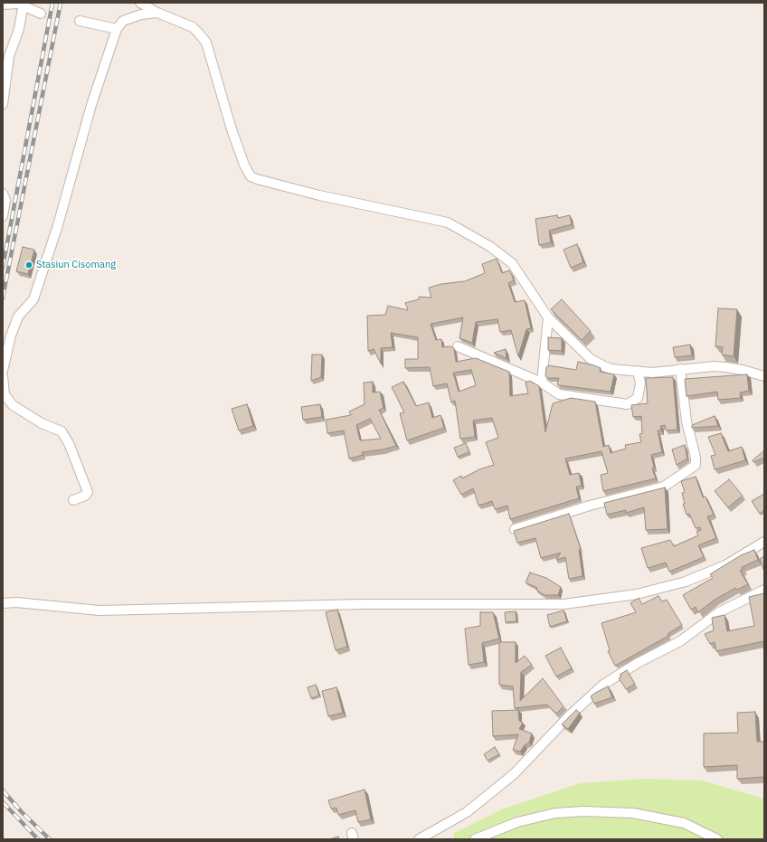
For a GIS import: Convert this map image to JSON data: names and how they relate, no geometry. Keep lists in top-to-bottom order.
{
  "places": ["Stasiun Cisomang"]
}
